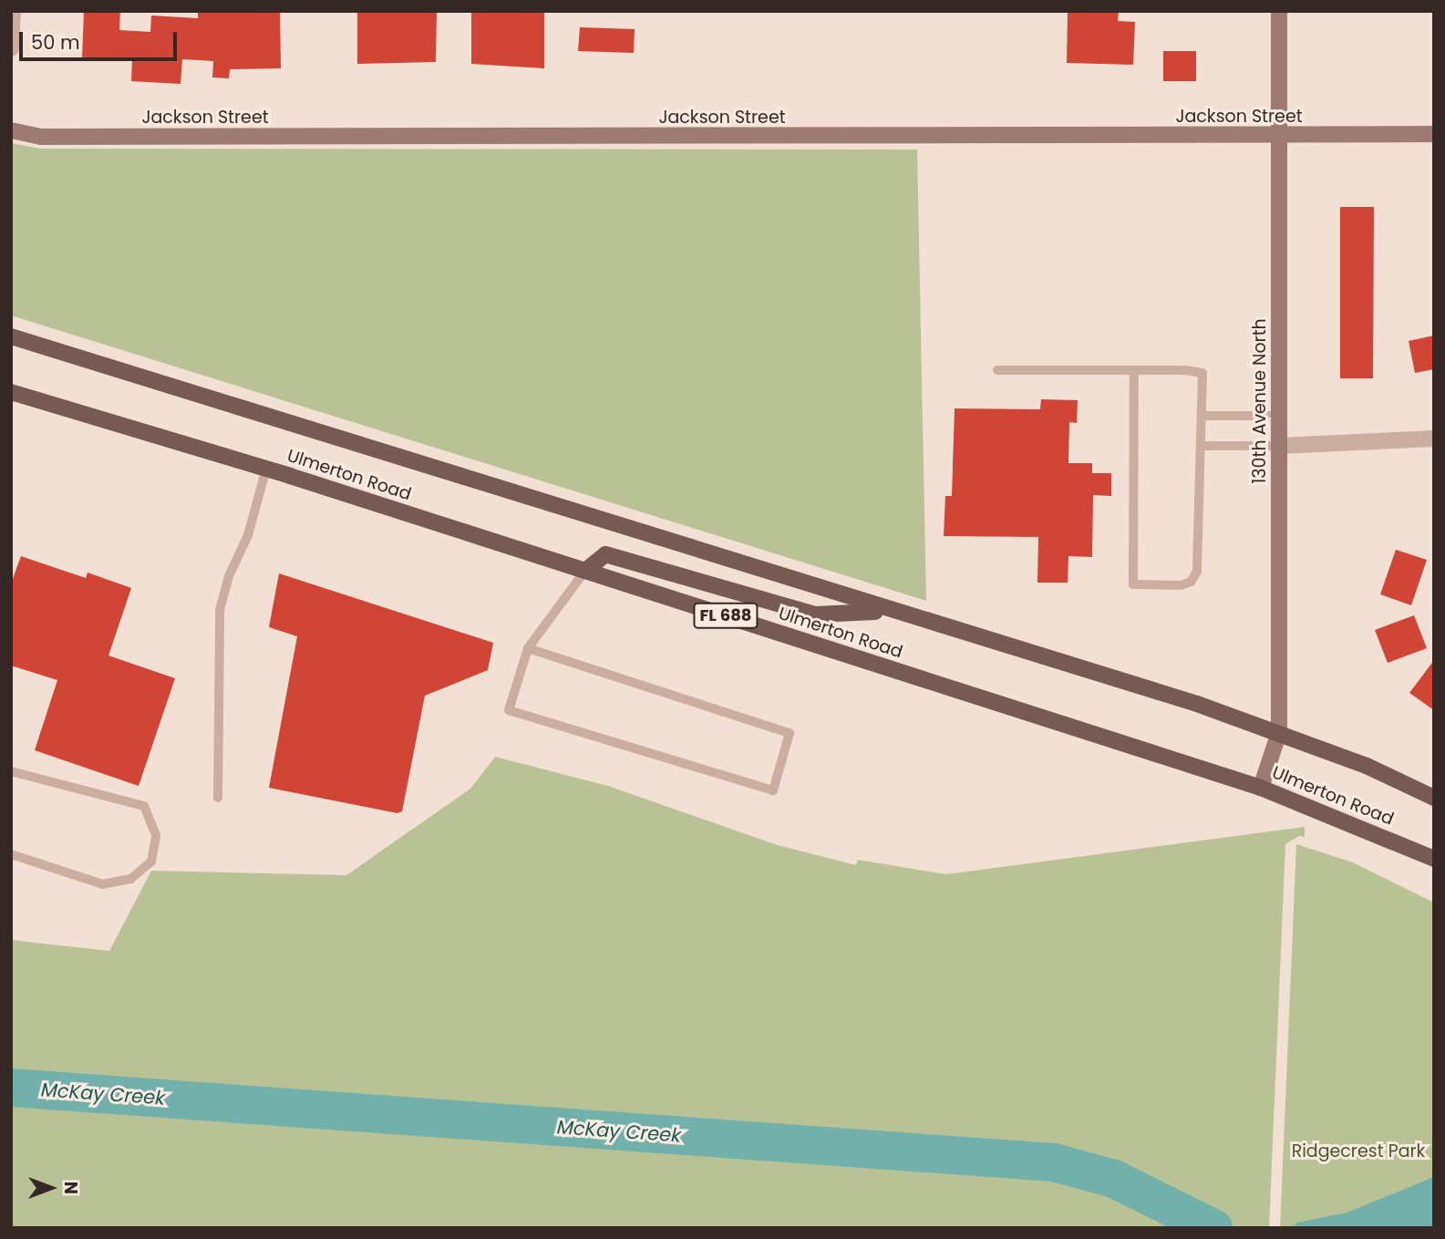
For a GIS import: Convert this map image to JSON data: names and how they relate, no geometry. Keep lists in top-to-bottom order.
{
  "streets": {
    "main road": ["Ulmerton Road", "FL 688"],
    "street": ["Jackson Street", "130th Avenue North"]
  },
  "crossings": [
    ["Jackson Street", "130th Avenue North"],
    ["130th Avenue North", "Ulmerton Road"]
  ],
  "water": ["McKay Creek"],
  "parks": ["Ridgecrest Park"],
  "scale_bar": "50 m",
  "north": "right"
}
